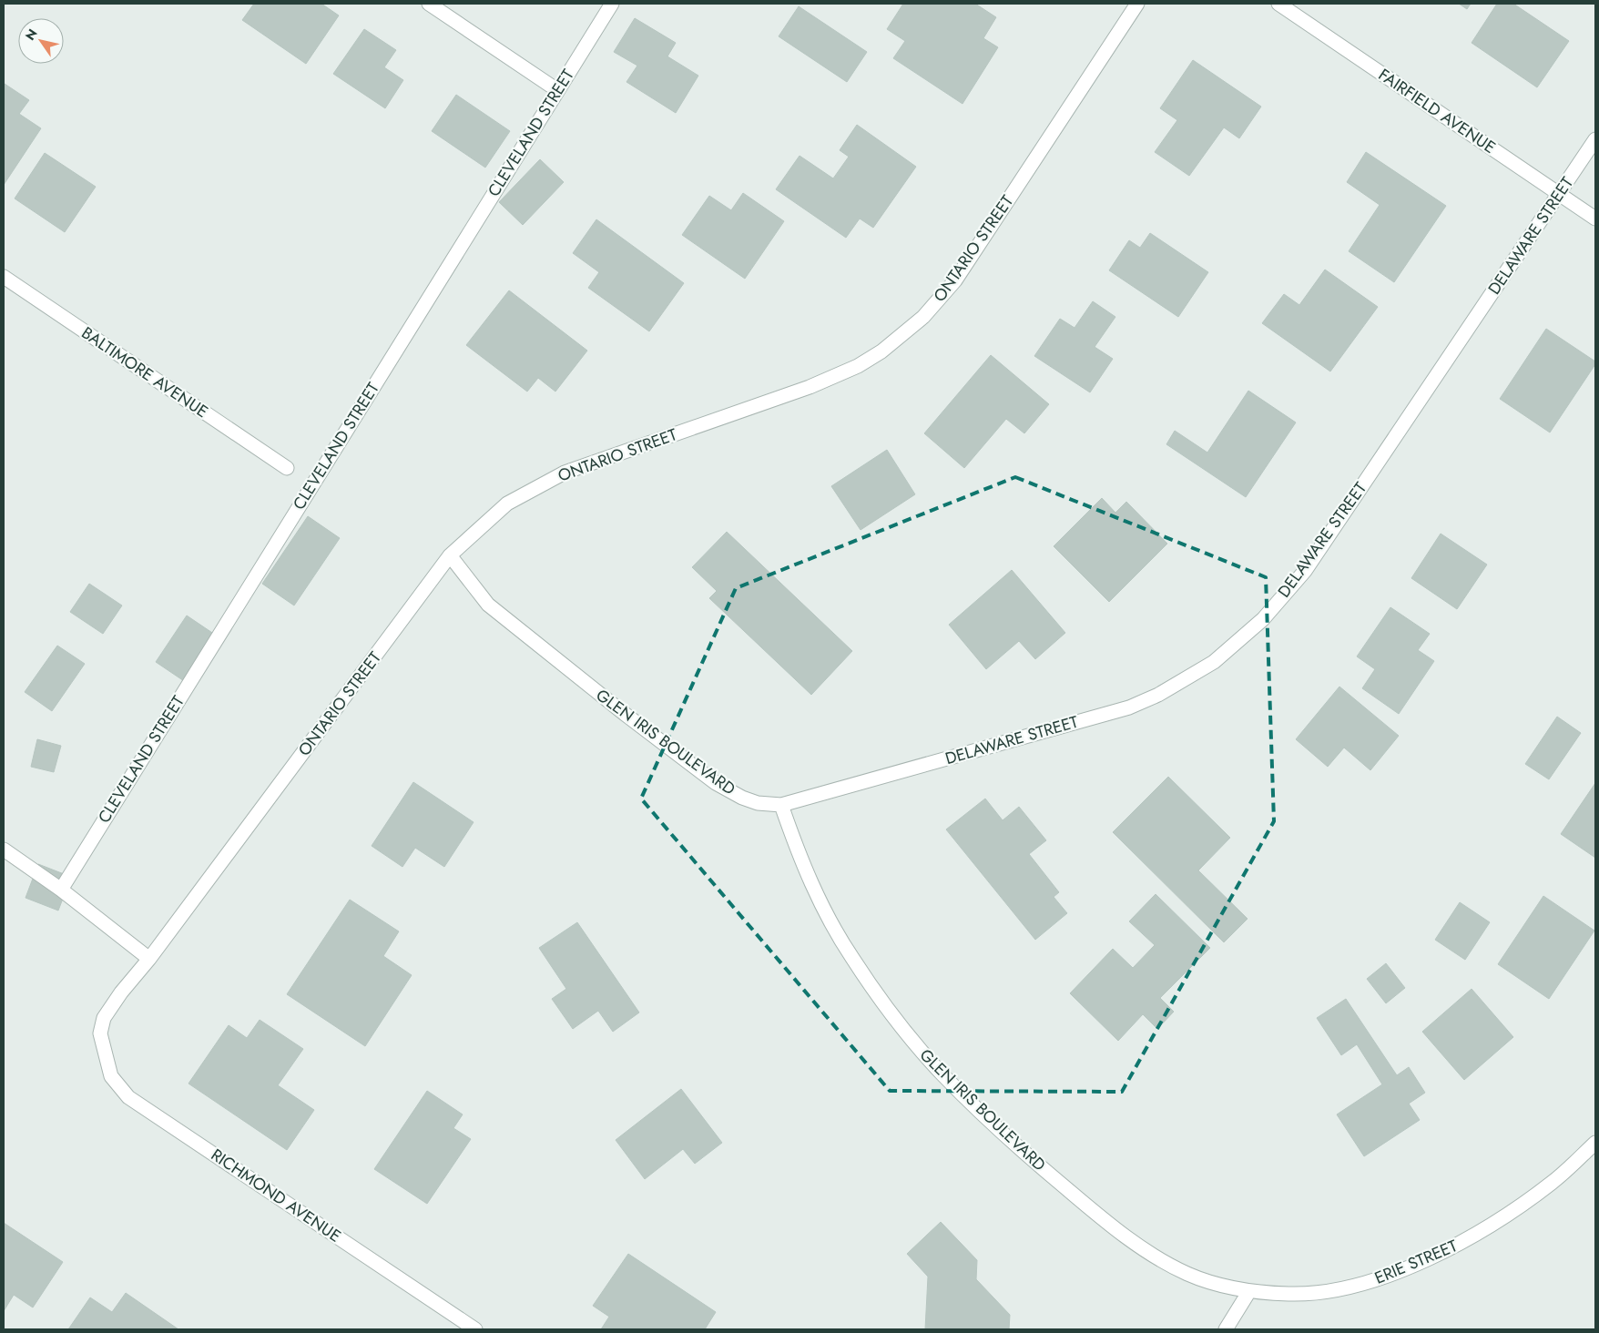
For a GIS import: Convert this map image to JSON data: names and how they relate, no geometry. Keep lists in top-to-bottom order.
{
  "streets": {
    "street": [
      "FAIRFIELD AVENUE",
      "CLEVELAND STREET",
      "DELAWARE STREET",
      "ONTARIO STREET",
      "BALTIMORE AVENUE",
      "GLEN IRIS BOULEVARD",
      "RICHMOND AVENUE",
      "ERIE STREET"
    ]
  },
  "crossings": [
    ["FAIRFIELD AVENUE", "DELAWARE STREET"],
    ["DELAWARE STREET", "GLEN IRIS BOULEVARD"],
    ["ONTARIO STREET", "GLEN IRIS BOULEVARD"],
    ["ONTARIO STREET", "RICHMOND AVENUE"],
    ["GLEN IRIS BOULEVARD", "ERIE STREET"]
  ],
  "north": "top left"
}
